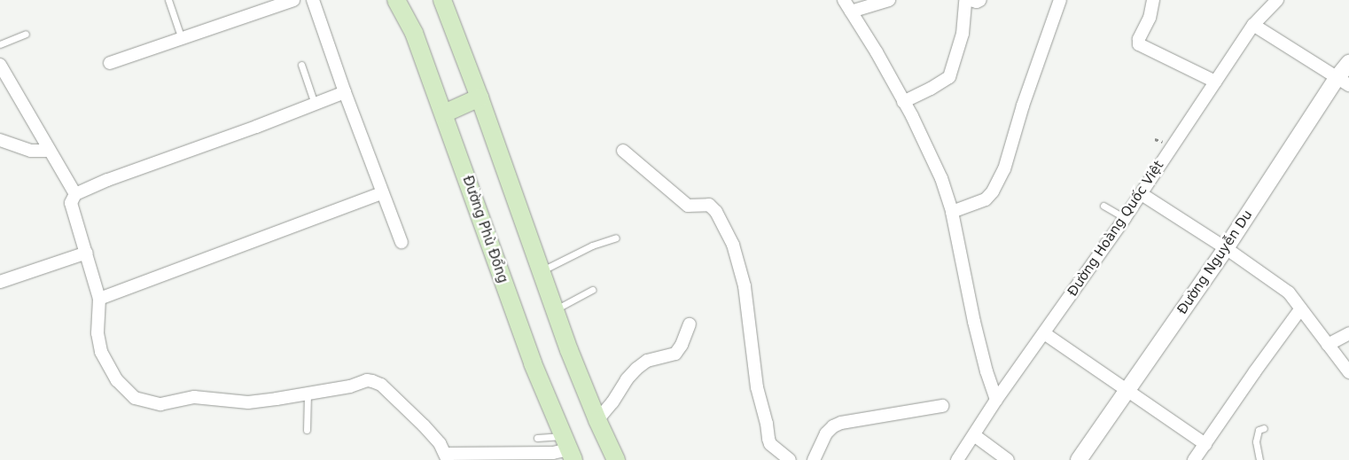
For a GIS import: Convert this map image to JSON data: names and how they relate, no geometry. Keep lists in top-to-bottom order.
{
  "streets": {
    "main road": ["Đường Phù Đổng"],
    "street": ["Đường Hoàng Quốc Việt", "Đường Nguyễn Du"]
  }
}
